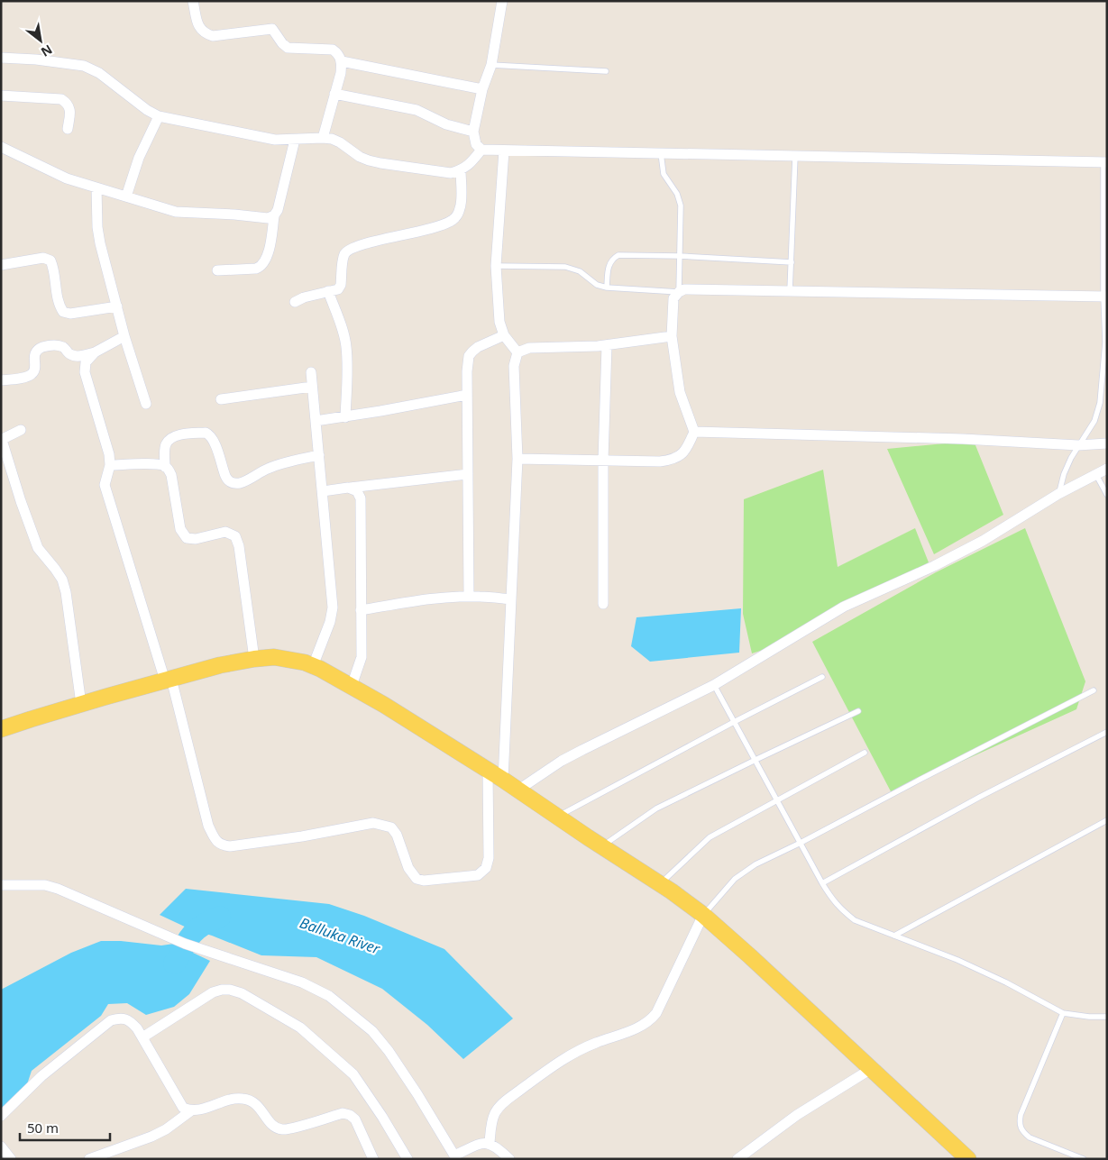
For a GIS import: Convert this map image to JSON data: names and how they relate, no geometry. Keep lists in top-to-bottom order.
{
  "water": ["Balluka River"],
  "scale_bar": "50 m",
  "north": "bottom right"
}
